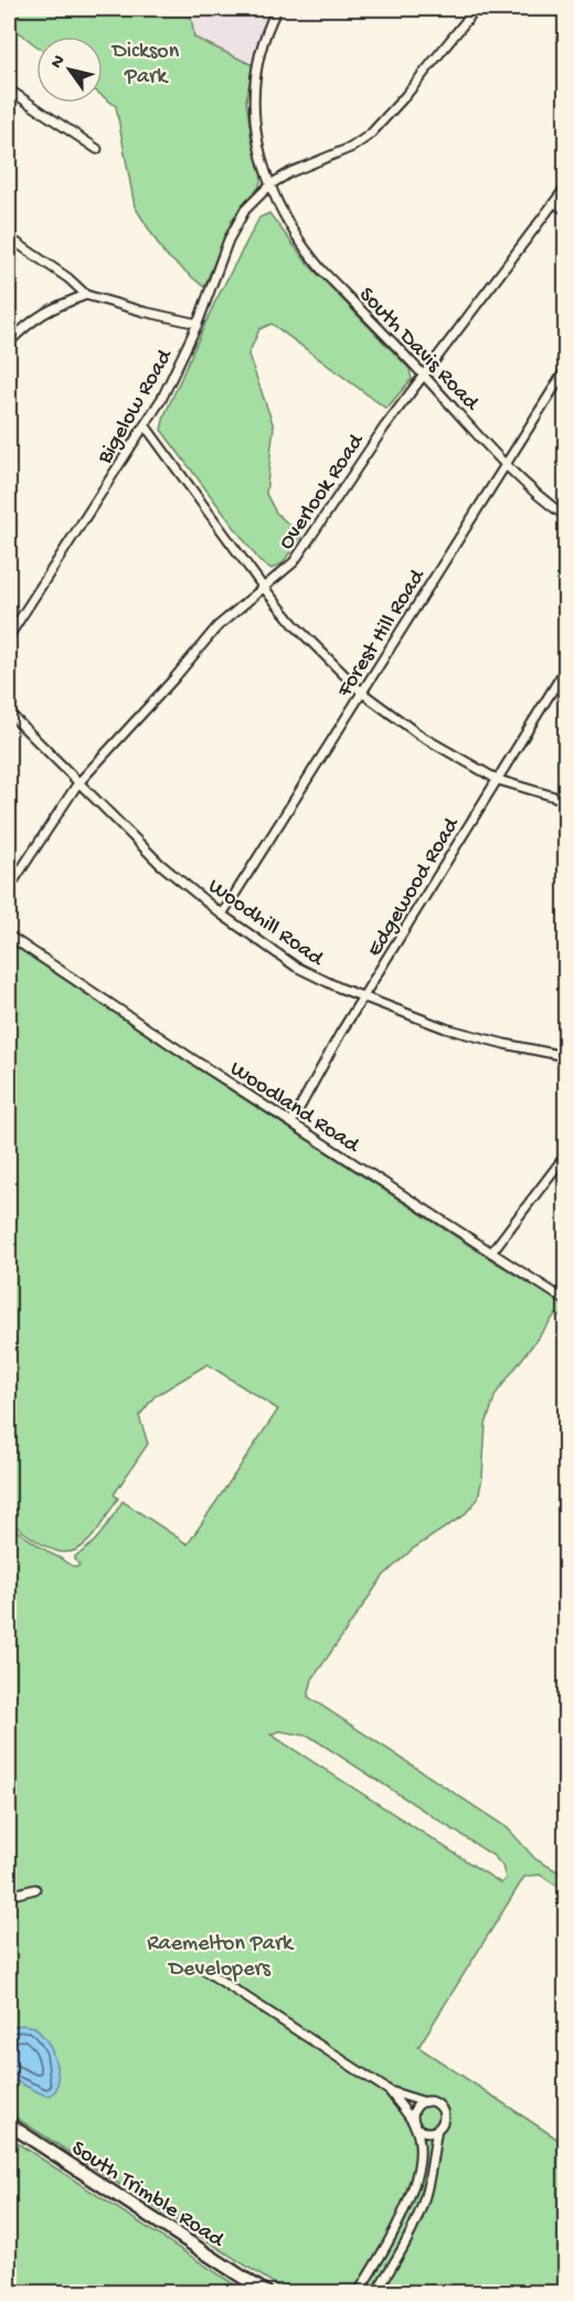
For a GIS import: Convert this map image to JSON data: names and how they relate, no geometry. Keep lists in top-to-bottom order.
{
  "streets": {
    "main road": ["South Trimble Road"],
    "street": [
      "South Davis Road",
      "Bigelow Road",
      "Overlook Road",
      "Forest Hill Road",
      "Edgewood Road",
      "Woodhill Road",
      "Woodland Road"
    ]
  },
  "crossings": [
    ["South Davis Road", "Bigelow Road"],
    ["South Davis Road", "Overlook Road"],
    ["South Davis Road", "Forest Hill Road"],
    ["Overlook Road", "Woodhill Road"],
    ["Forest Hill Road", "Woodhill Road"],
    ["Edgewood Road", "Woodhill Road"],
    ["Edgewood Road", "Woodland Road"]
  ],
  "parks": ["Dickson Park", "Raemelton Park Developers"],
  "north": "top left"
}
